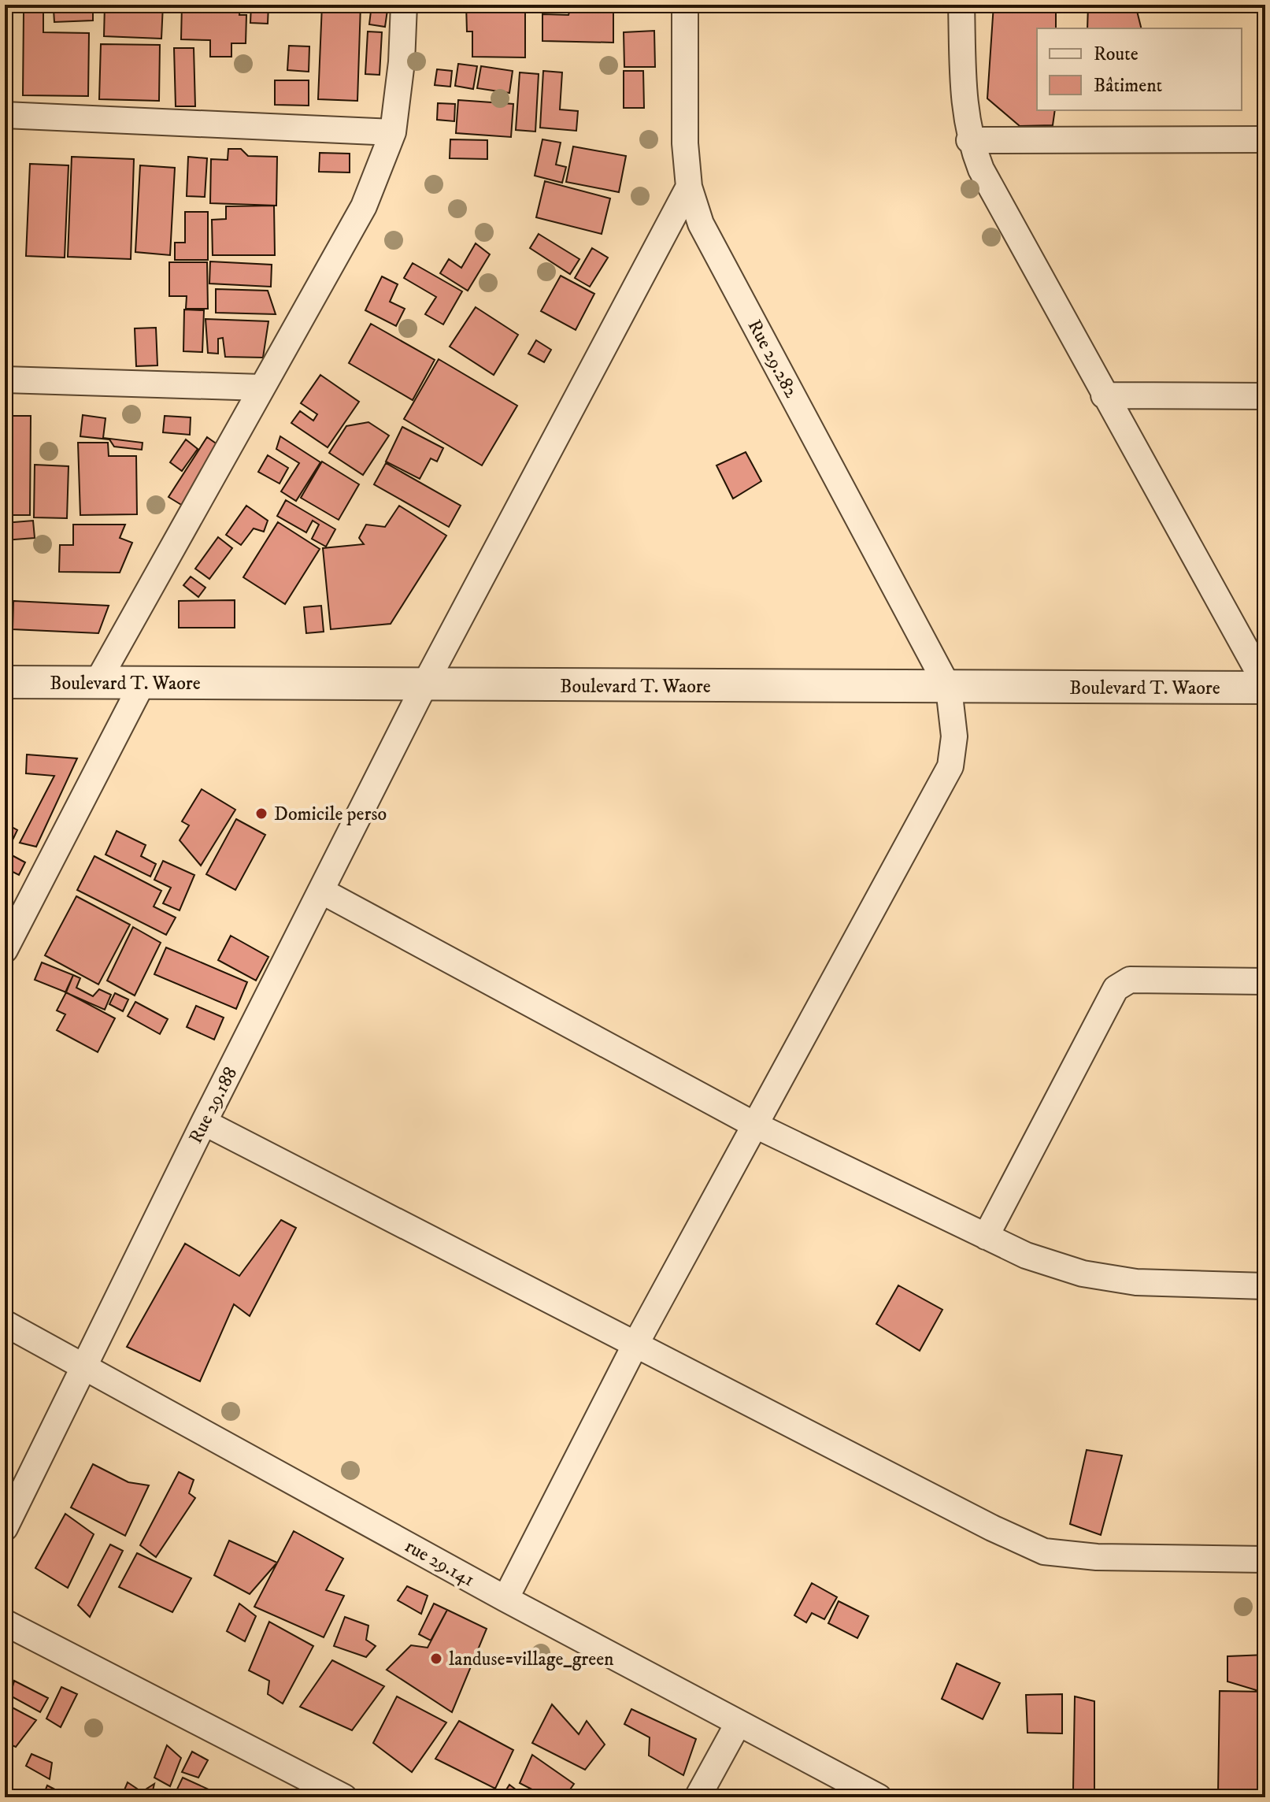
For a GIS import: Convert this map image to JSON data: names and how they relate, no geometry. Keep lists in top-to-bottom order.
{
  "streets": {
    "street": [
      "Rue 29.282",
      "Boulevard T. Waore",
      "Rue 29.188",
      "rue 29.141"
    ]
  },
  "crossings": [
    ["Rue 29.282", "Boulevard T. Waore"],
    ["Rue 29.282", "Rue 29.188"],
    ["Boulevard T. Waore", "Rue 29.188"],
    ["Rue 29.188", "rue 29.141"]
  ],
  "places": ["Domicile perso", "landuse=village_green"],
  "legend": ["Route", "Bâtiment"]
}
